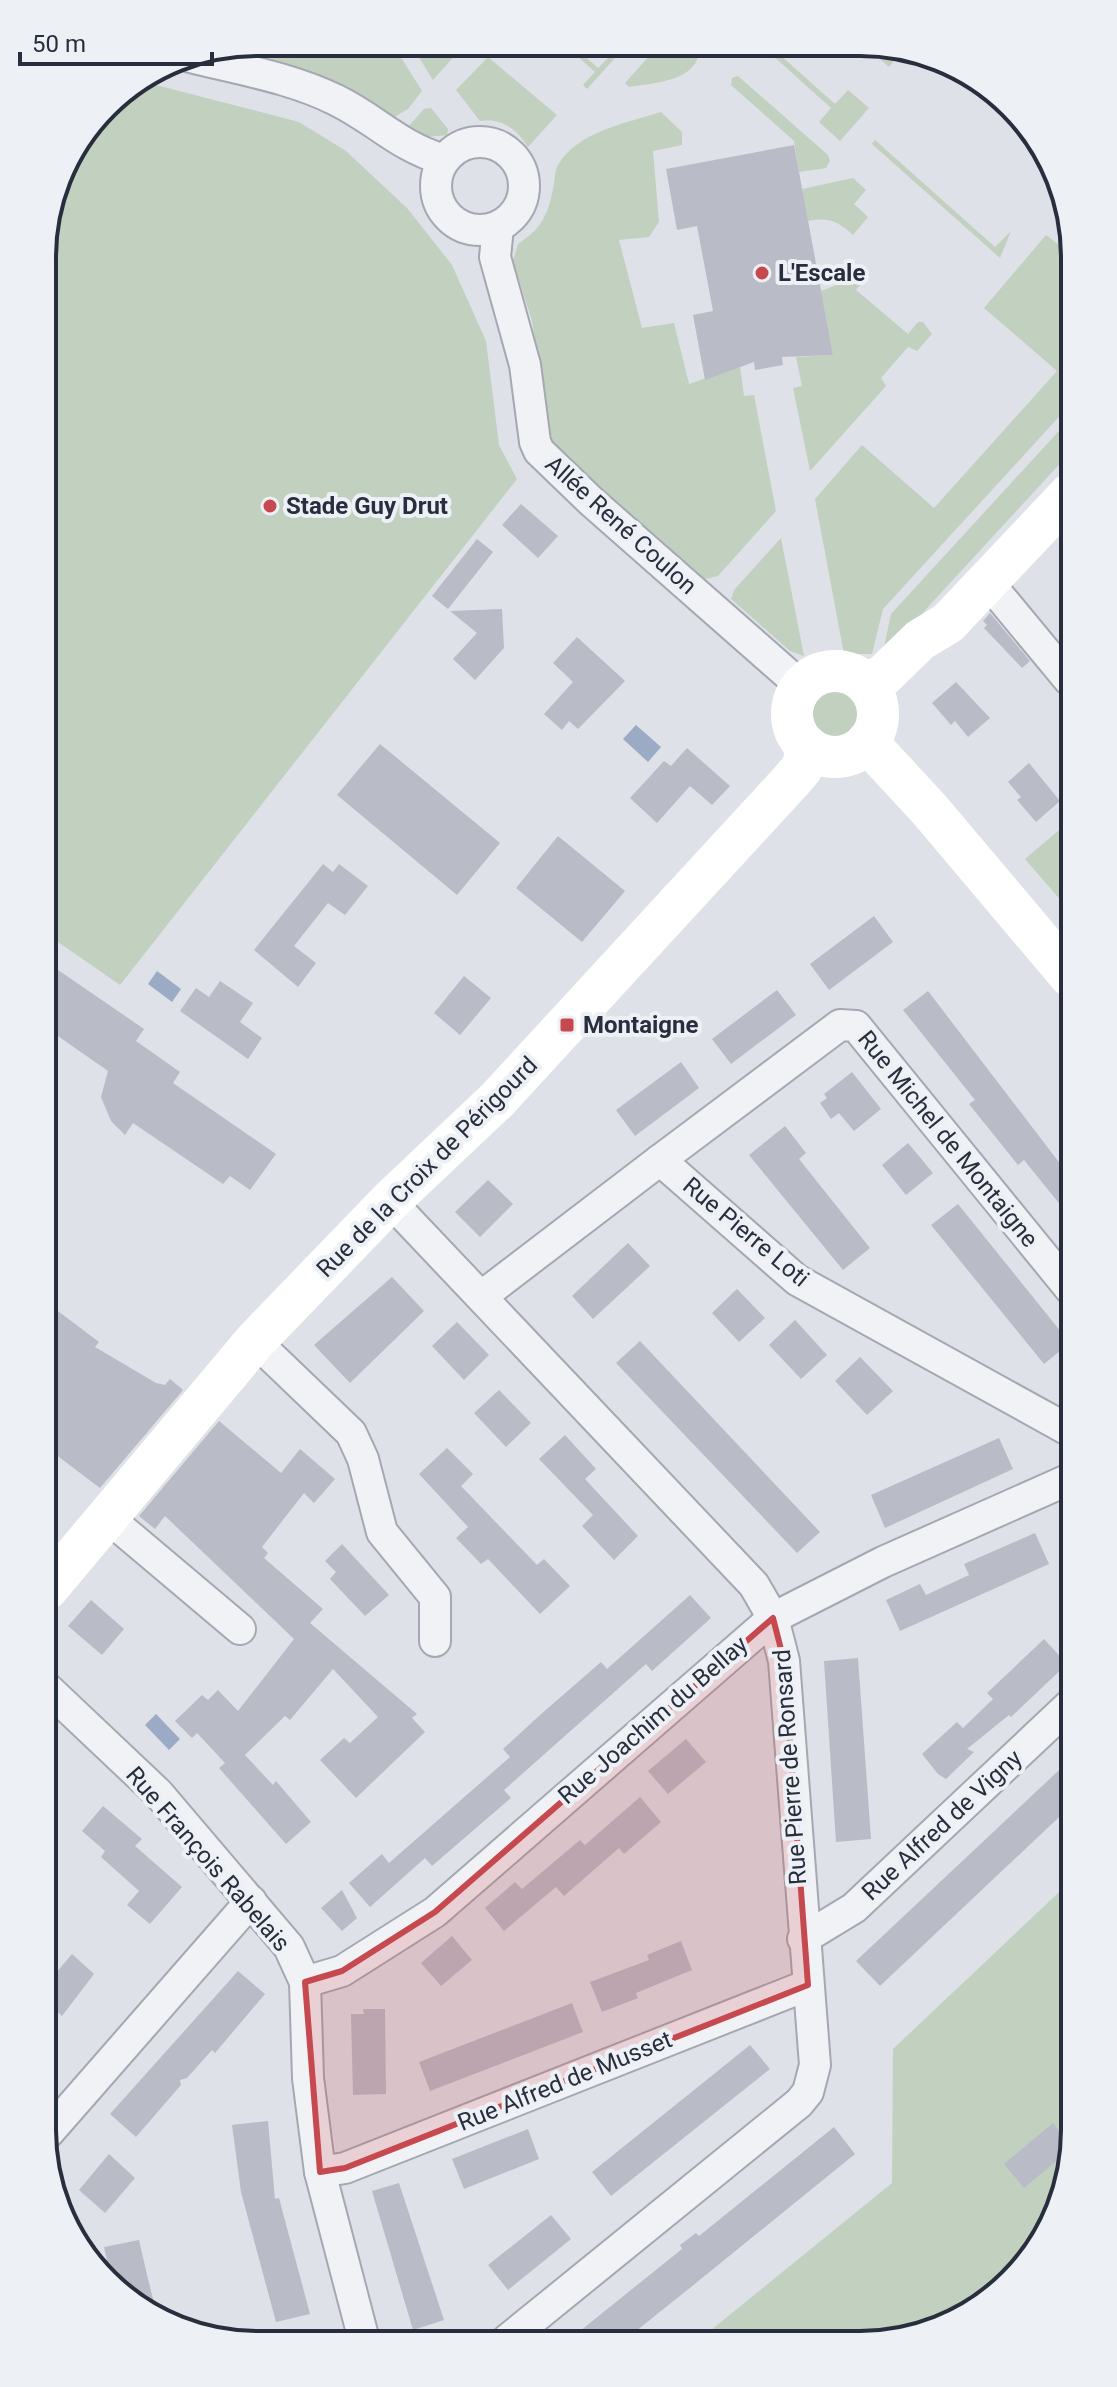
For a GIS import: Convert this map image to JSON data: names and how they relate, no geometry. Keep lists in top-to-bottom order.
{
  "streets": {
    "street": [
      "Allée René Coulon",
      "Rue Michel de Montaigne",
      "Rue de la Croix de Périgourd",
      "Rue Pierre Loti",
      "Rue Joachim du Bellay",
      "Rue Pierre de Ronsard",
      "Rue Alfred de Vigny",
      "Rue François Rabelais",
      "Rue Alfred de Musset"
    ]
  },
  "crossings": [
    ["Allée René Coulon", "Rue de la Croix de Périgourd"],
    ["Rue Michel de Montaigne", "Rue Pierre Loti"],
    ["Rue de la Croix de Périgourd", "Rue Pierre de Ronsard"],
    ["Rue Pierre Loti", "Rue Pierre de Ronsard"],
    ["Rue Joachim du Bellay", "Rue Pierre de Ronsard"],
    ["Rue Joachim du Bellay", "Rue François Rabelais"],
    ["Rue Pierre de Ronsard", "Rue Alfred de Vigny"],
    ["Rue Pierre de Ronsard", "Rue Alfred de Musset"],
    ["Rue François Rabelais", "Rue Alfred de Musset"]
  ],
  "places": {
    "other": ["L'Escale", "Stade Guy Drut"],
    "transit": ["Montaigne"]
  },
  "scale_bar": "50 m"
}
